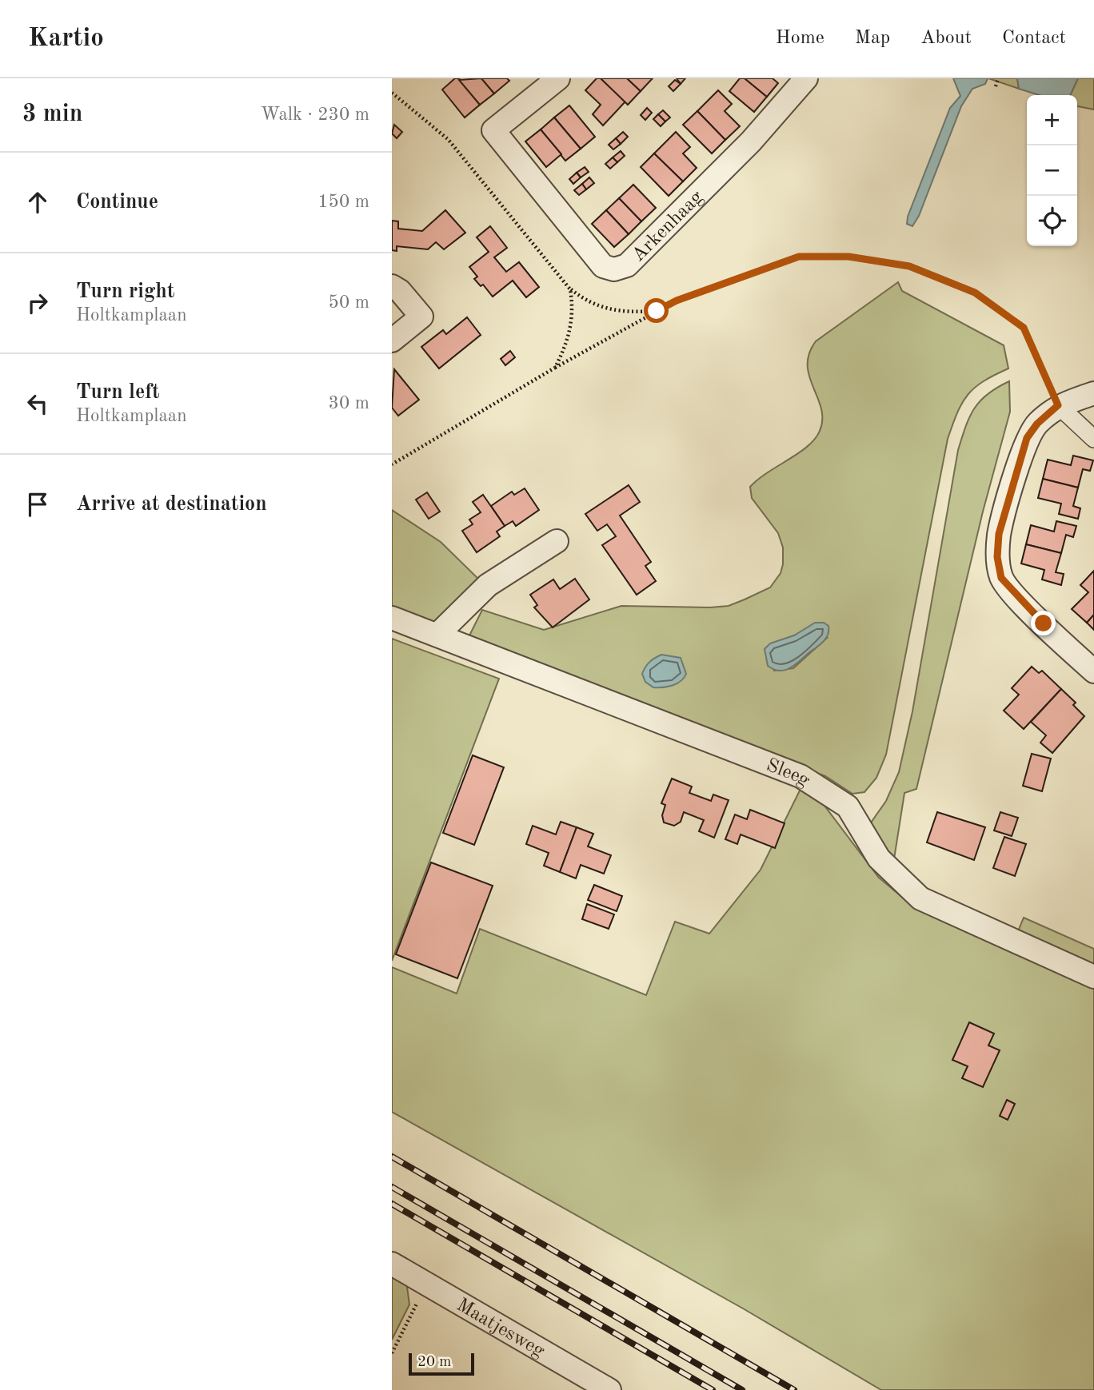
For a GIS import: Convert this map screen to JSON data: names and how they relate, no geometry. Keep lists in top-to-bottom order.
{
  "streets": {
    "street": ["Arkenhaag", "Sleeg", "Maatjesweg"]
  },
  "scale_bar": "20 m",
  "page": {
    "header": "Kartio",
    "nav": [
      "Home",
      "Map",
      "About",
      "Contact"
    ],
    "heading": ["3 min", "Walk · 230 m"],
    "map_buttons": ["+", "−"],
    "list": [
      ["Continue", "150 m"],
      ["Turn right", "Holtkamplaan", "50 m"],
      ["Turn left", "Holtkamplaan", "30 m"],
      "Arrive at destination"
    ],
    "scale": "20 m"
  }
}
